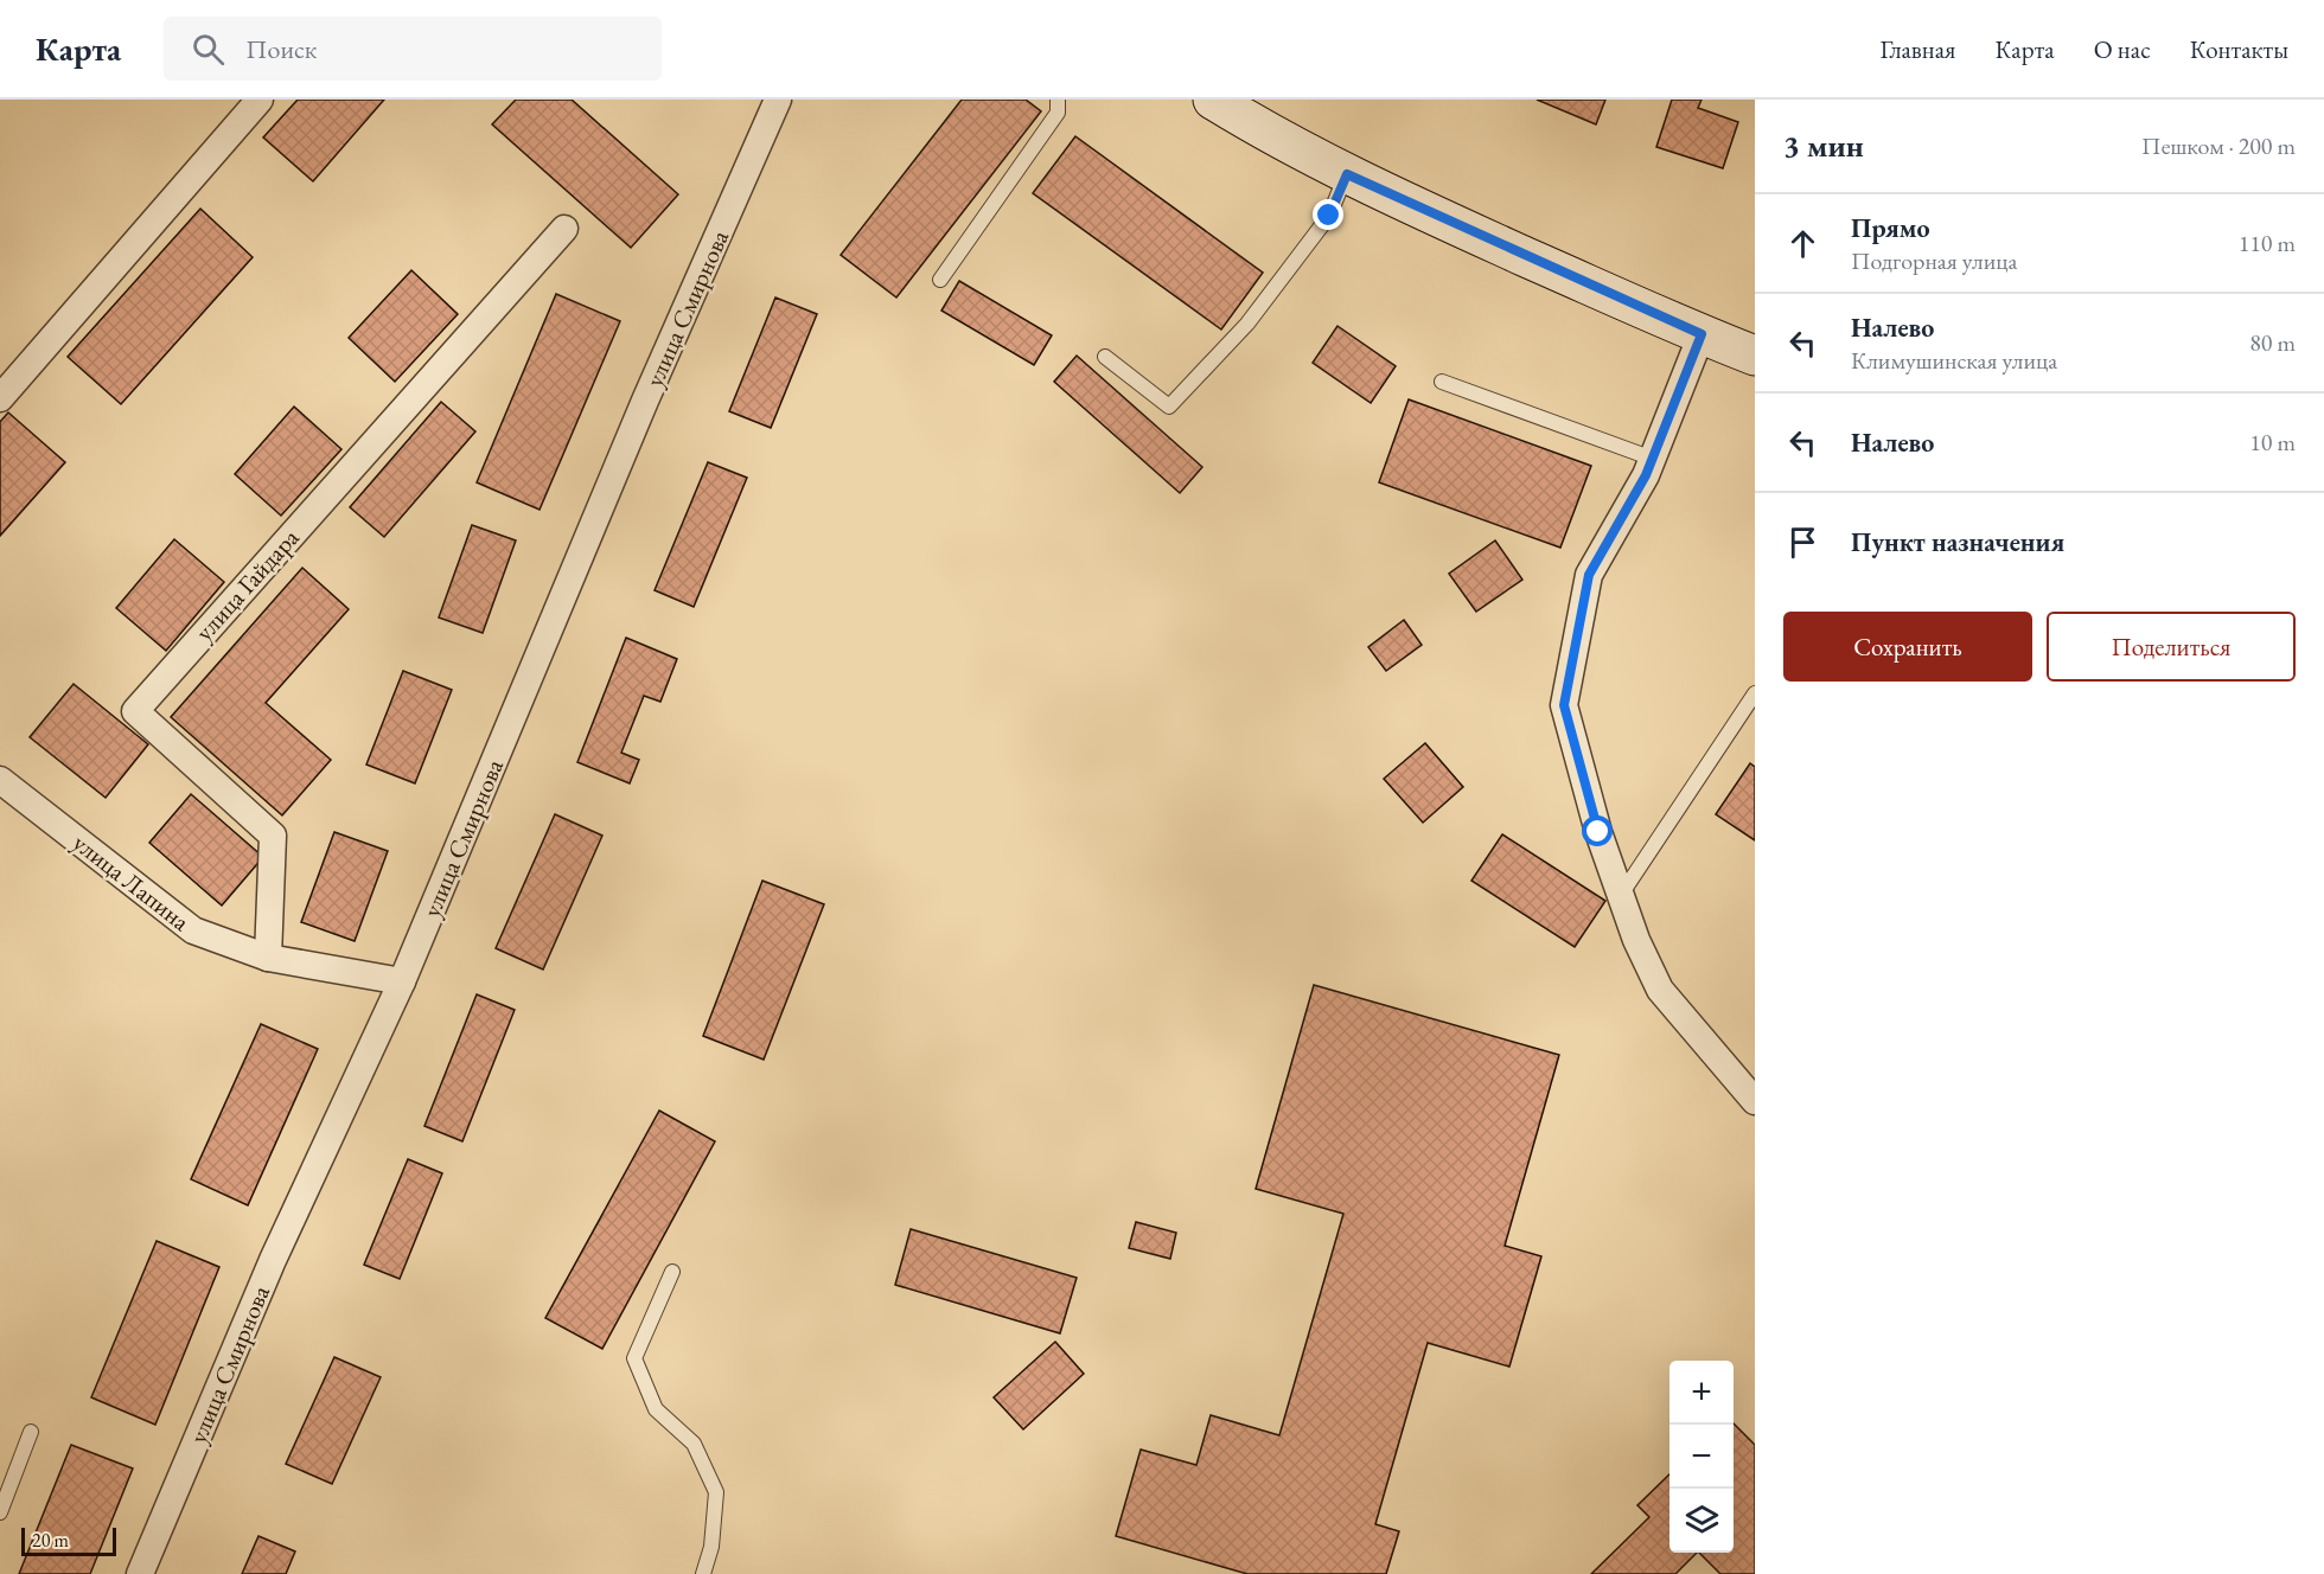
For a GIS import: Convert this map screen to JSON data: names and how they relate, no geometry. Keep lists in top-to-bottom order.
{
  "streets": {
    "street": ["улица Смирнова", "улица Гайдара", "улица Лапина"]
  },
  "crossings": [
    ["улица Смирнова", "улица Лапина"],
    ["улица Гайдара", "улица Лапина"]
  ],
  "scale_bar": "20 m",
  "page": {
    "header": "Карта",
    "search": "Поиск",
    "nav": [
      "Главная",
      "Карта",
      "О нас",
      "Контакты"
    ],
    "heading": ["3 мин", "Пешком · 200 m"],
    "list": [
      ["Прямо", "Подгорная улица", "110 m"],
      ["Налево", "Климушинская улица", "80 m"],
      ["Налево", "10 m"],
      "Пункт назначения"
    ],
    "buttons": ["Сохранить", "Поделиться"],
    "map_buttons": ["+", "−"],
    "scale": "20 m"
  }
}
